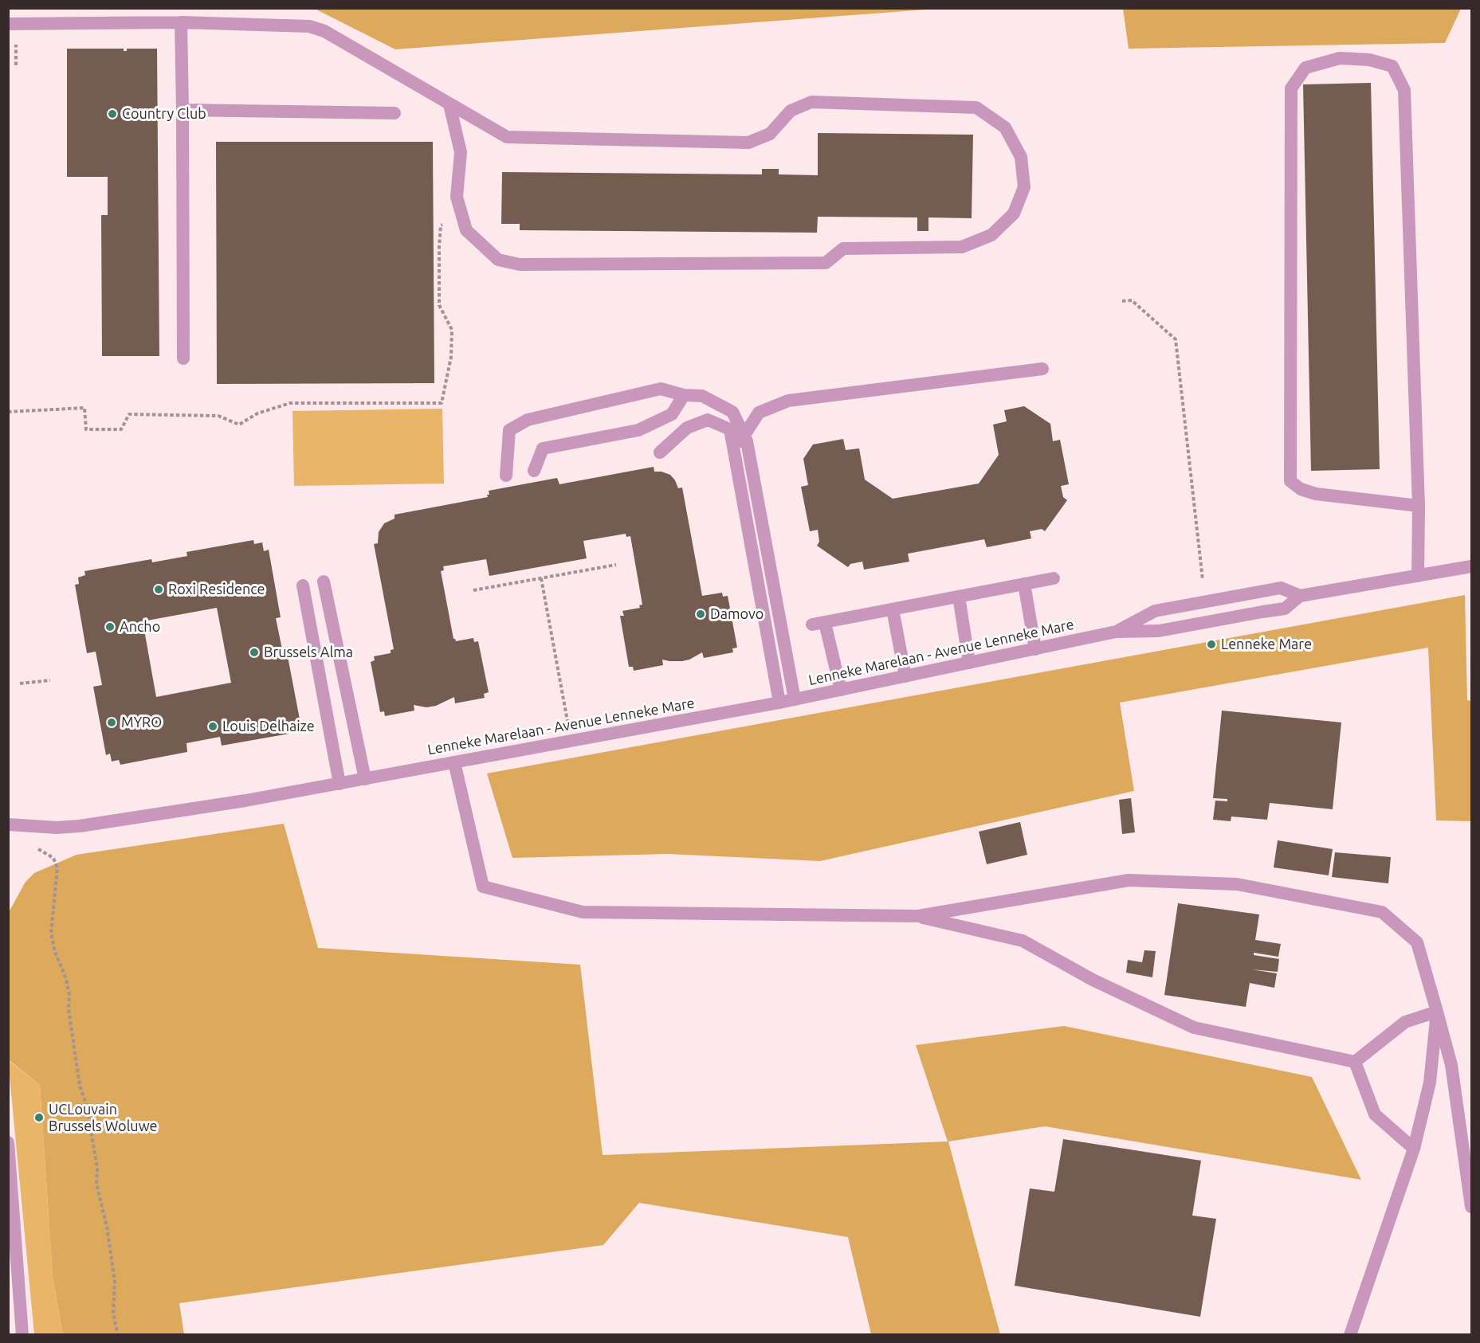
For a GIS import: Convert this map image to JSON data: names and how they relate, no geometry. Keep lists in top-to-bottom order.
{
  "streets": {
    "street": ["Lenneke Marelaan - Avenue Lenneke Mare"]
  },
  "places": [
    "Country Club",
    "Roxi Residence",
    "Damovo",
    "Ancho",
    "Lenneke Mare",
    "Brussels Alma",
    "MYRO",
    "Louis Delhaize",
    "UCLouvain Brussels Woluwe"
  ]
}
